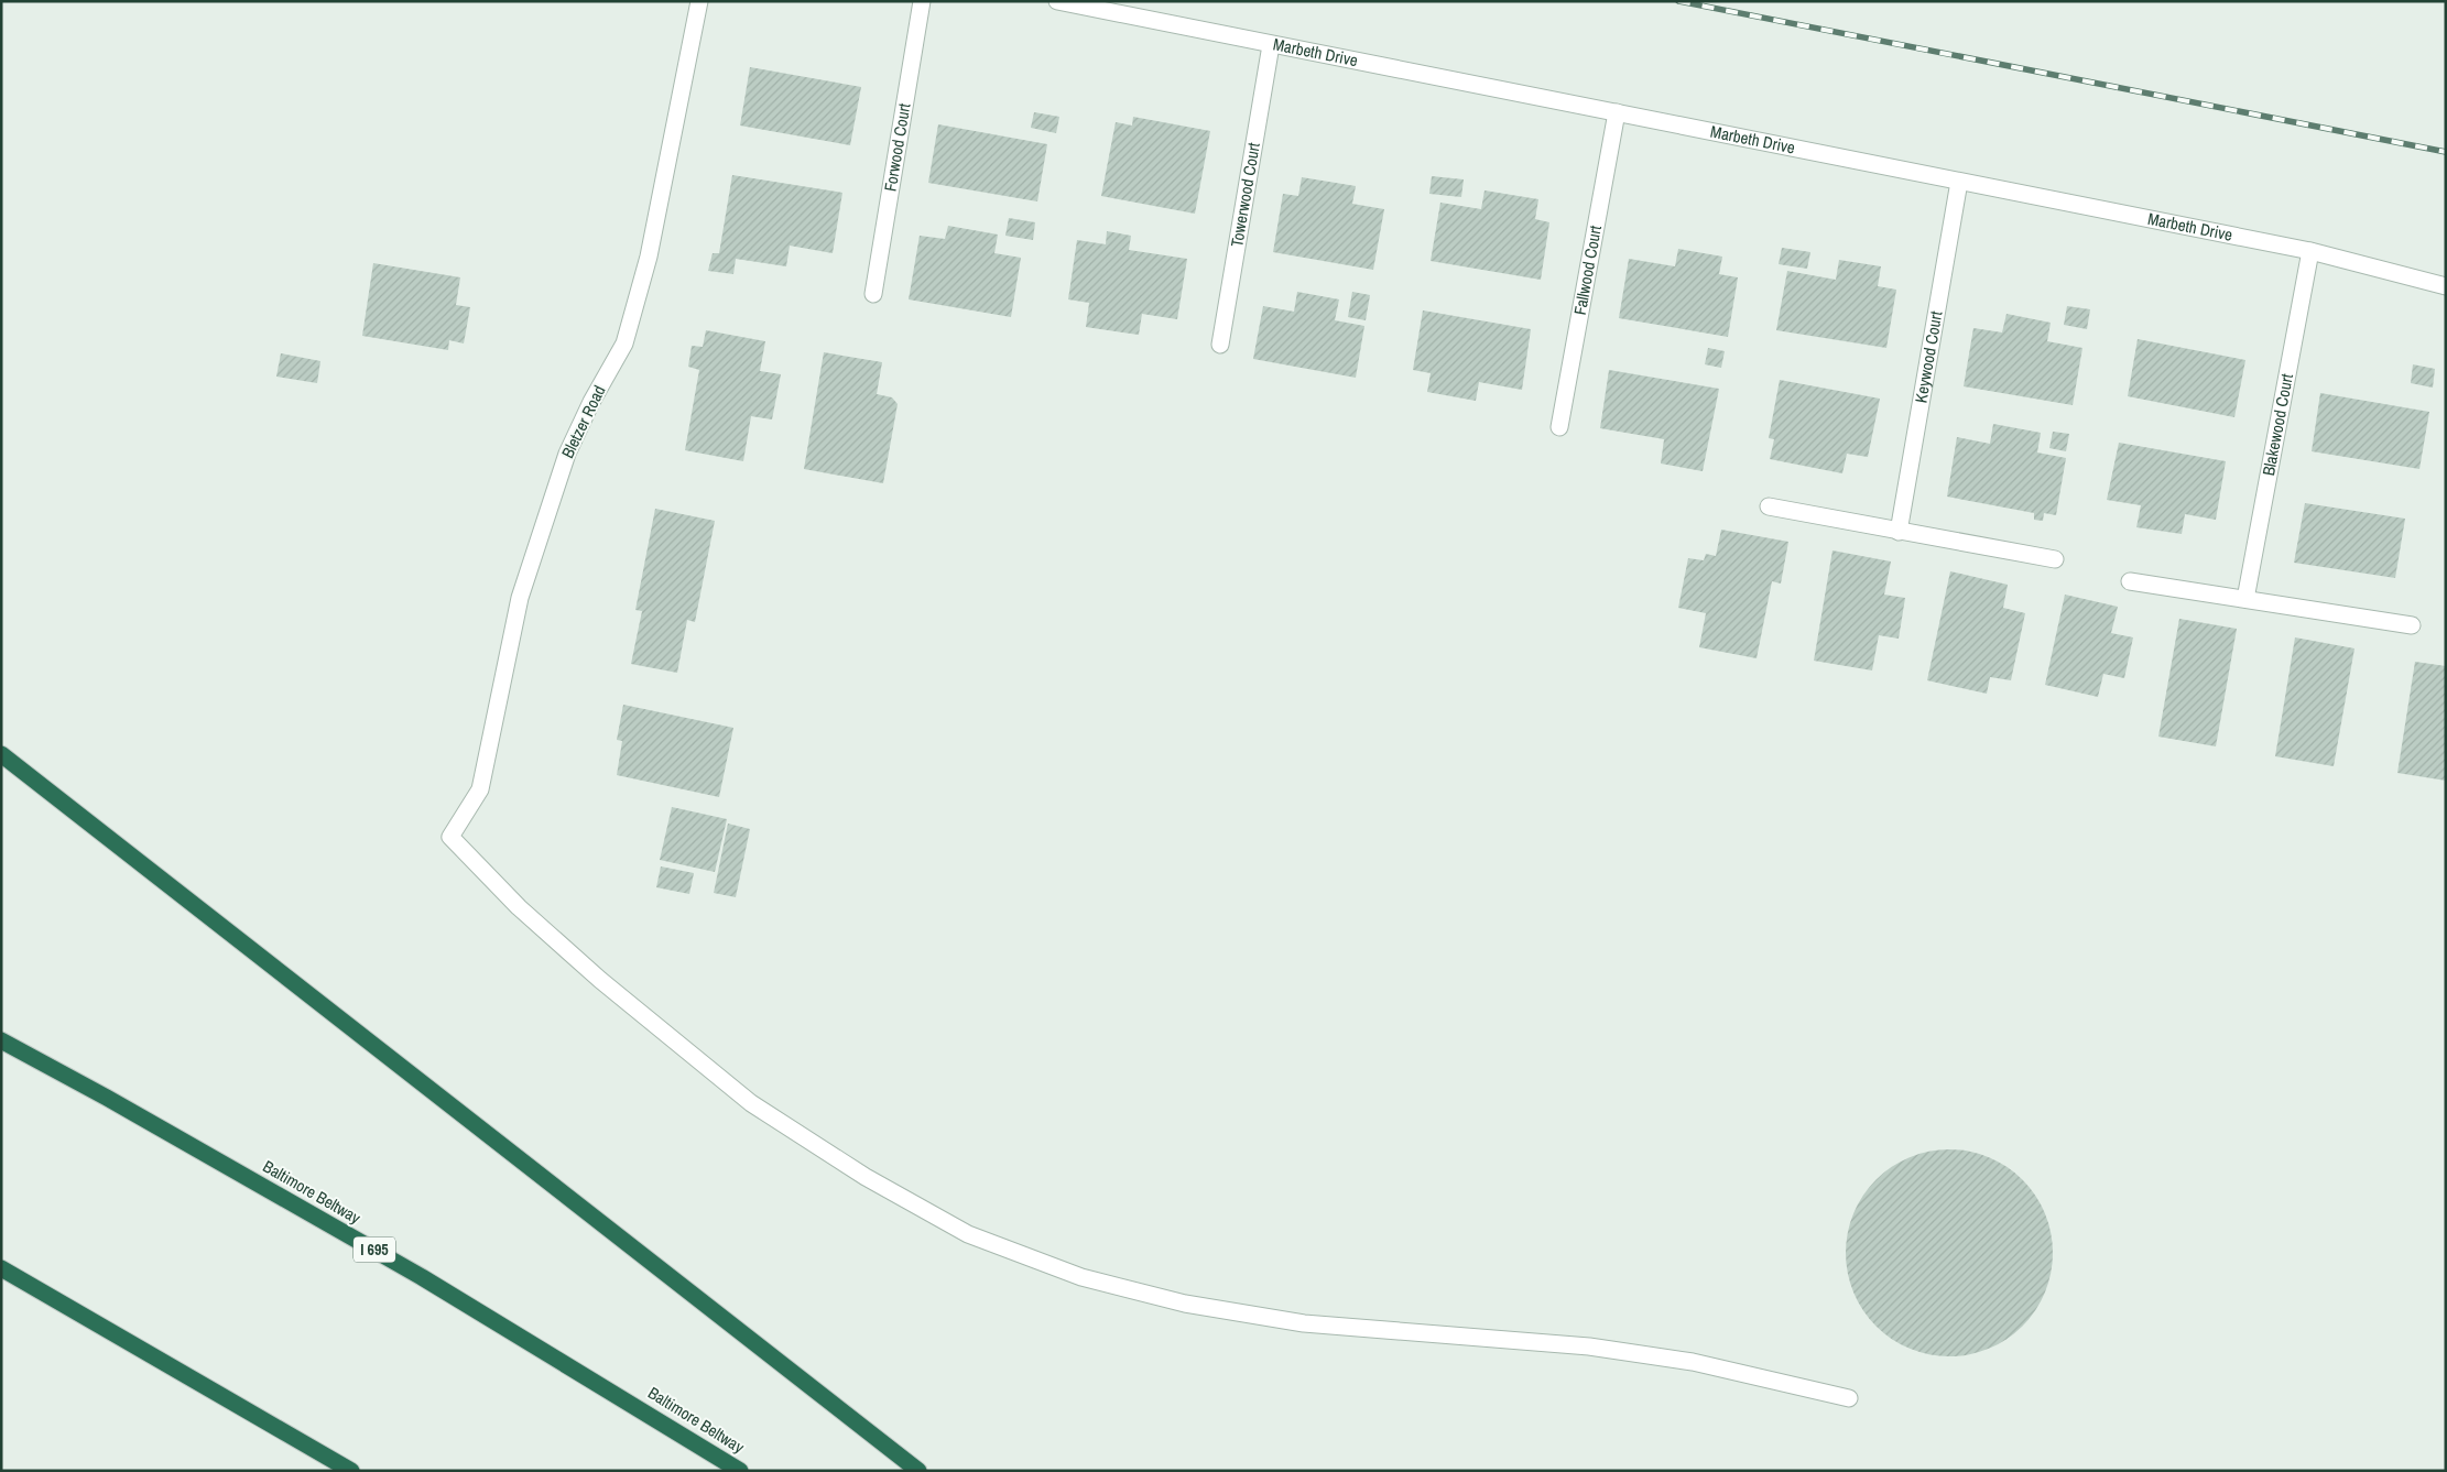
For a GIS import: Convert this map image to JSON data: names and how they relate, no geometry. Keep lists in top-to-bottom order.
{
  "streets": {
    "highway": ["Baltimore Beltway", "I 695"],
    "street": [
      "Marbeth Drive",
      "Forwood Court",
      "Towerwood Court",
      "Fallwood Court",
      "Keywood Court",
      "Bletzer Road",
      "Blakewood Court"
    ]
  },
  "crossings": [
    ["Marbeth Drive", "Towerwood Court"],
    ["Marbeth Drive", "Fallwood Court"],
    ["Marbeth Drive", "Keywood Court"],
    ["Marbeth Drive", "Blakewood Court"]
  ]
}
